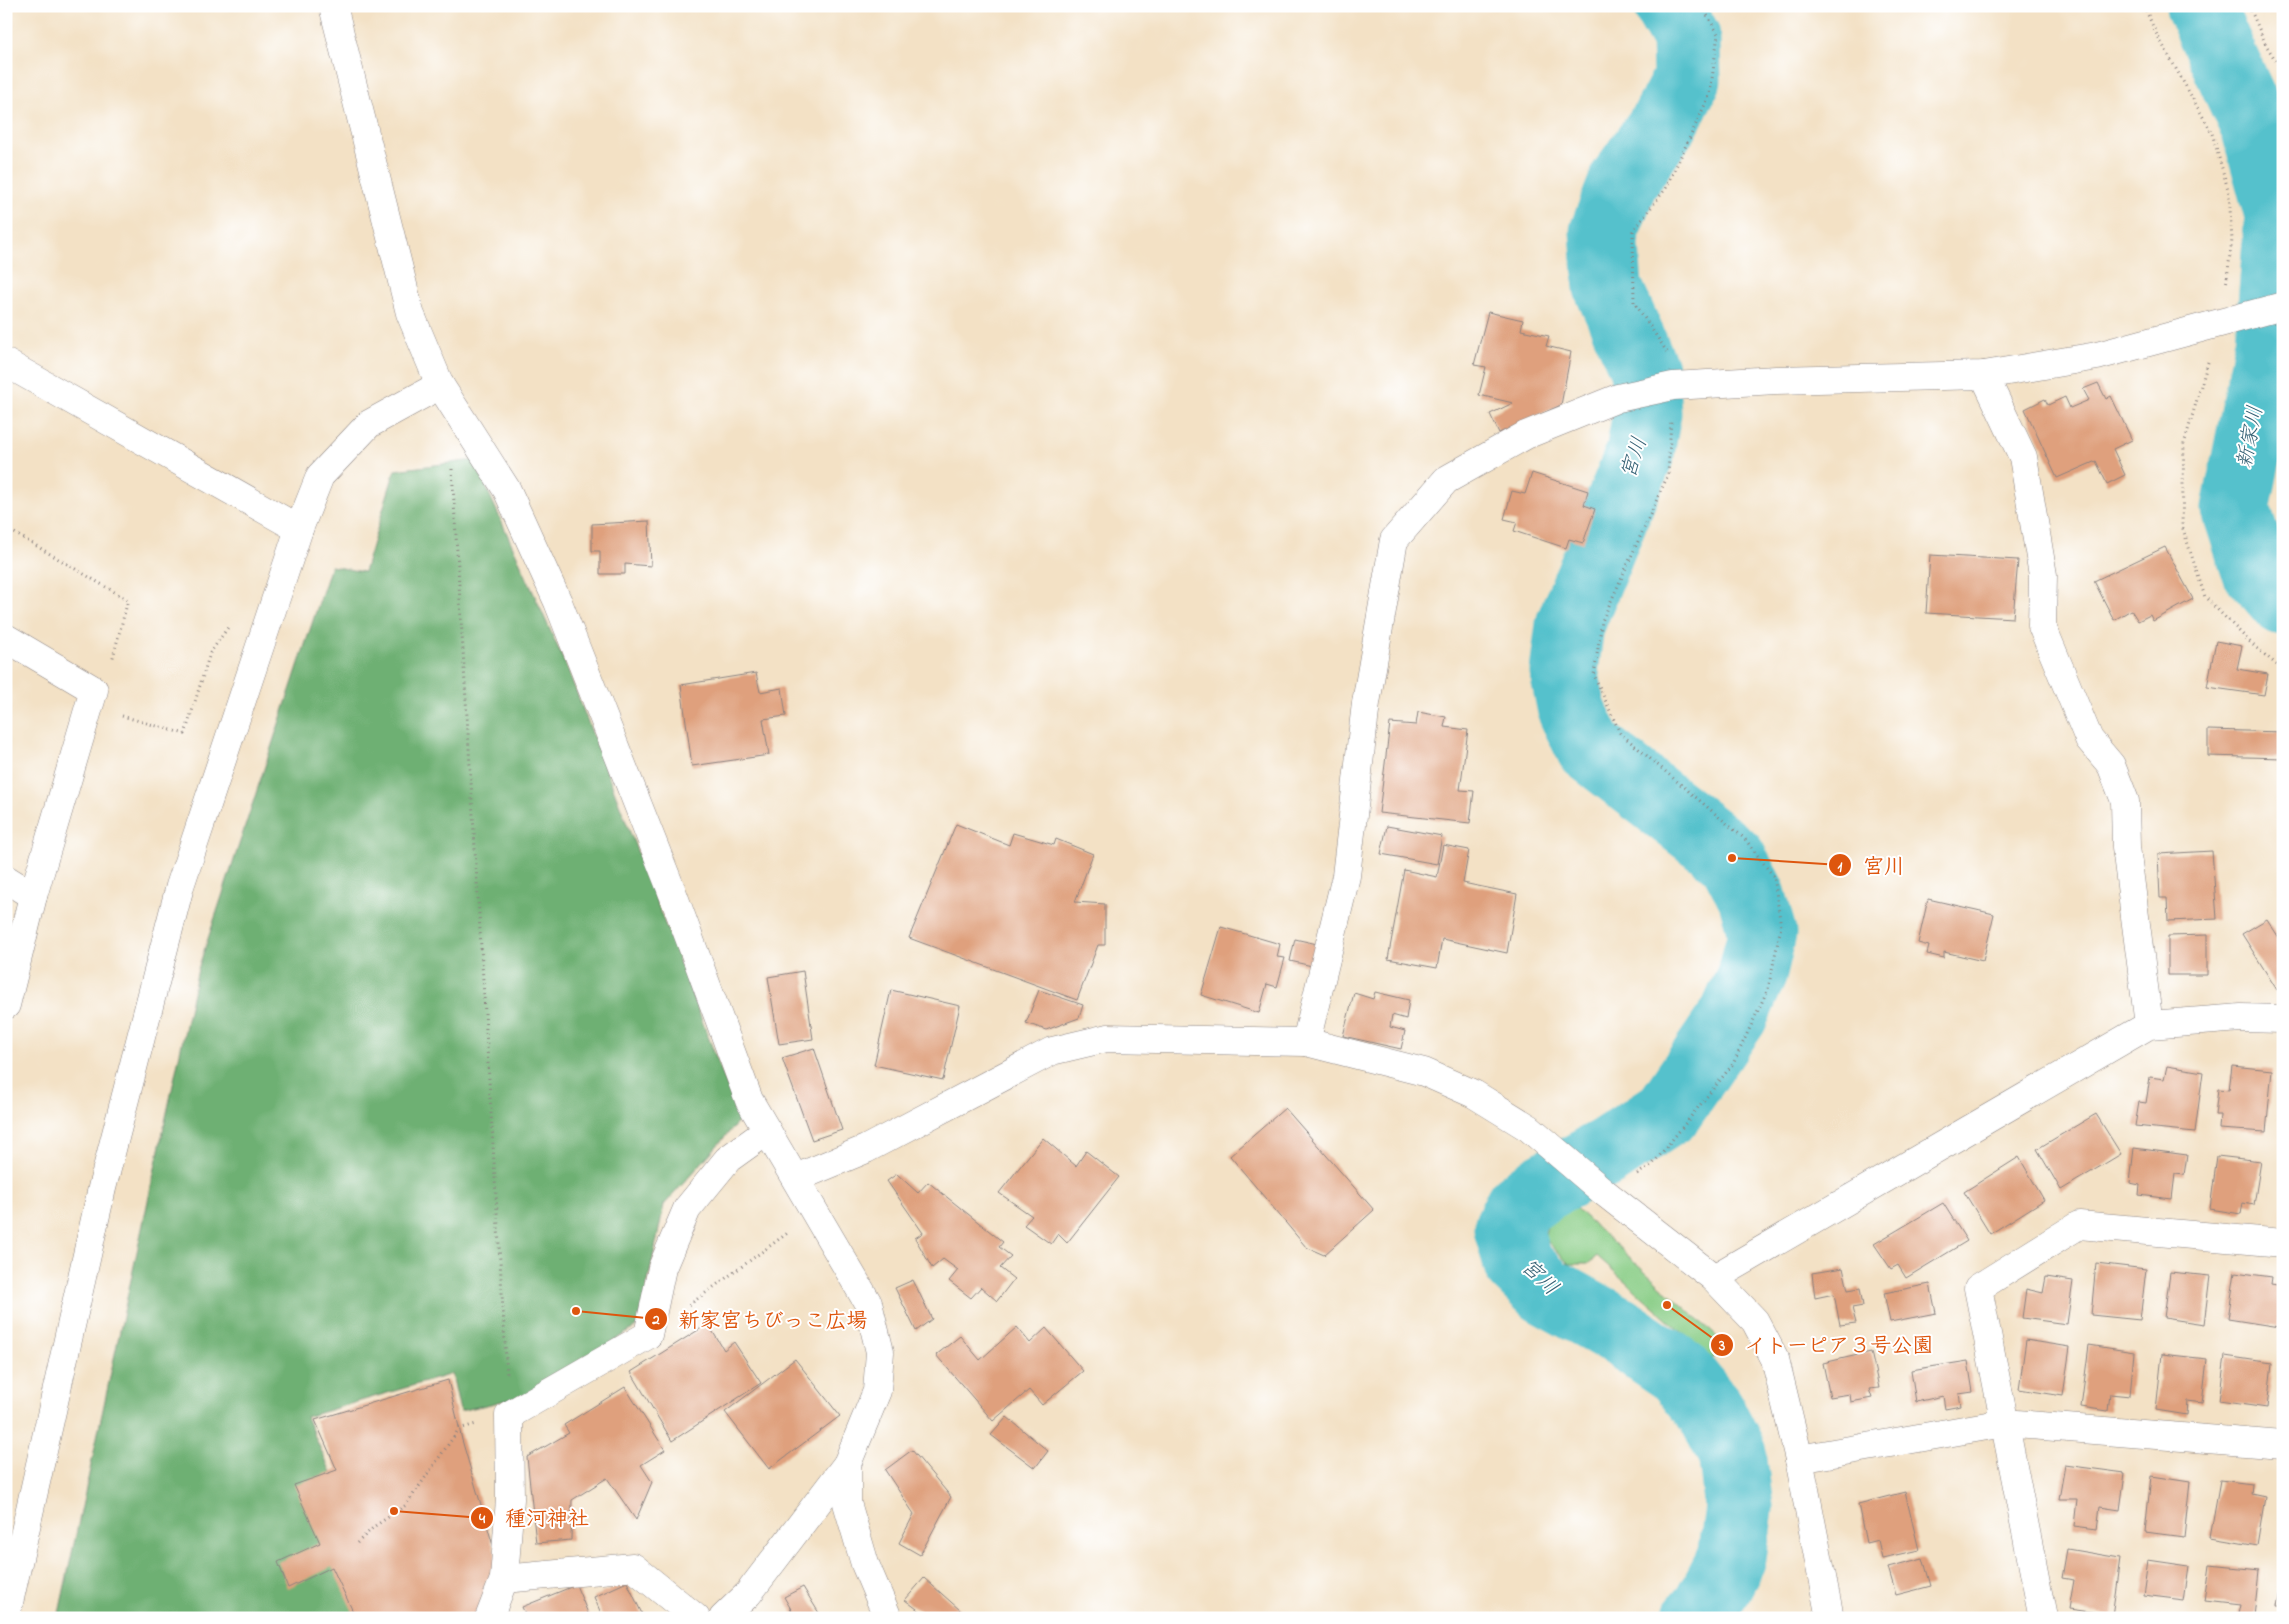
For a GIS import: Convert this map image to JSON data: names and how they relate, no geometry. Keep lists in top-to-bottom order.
{
  "water": ["新家川", "宮川"],
  "places": [
    "宮川",
    "イトーピア３号公園",
    "新家宮ちびっこ広場",
    "種河神社"
  ]
}
